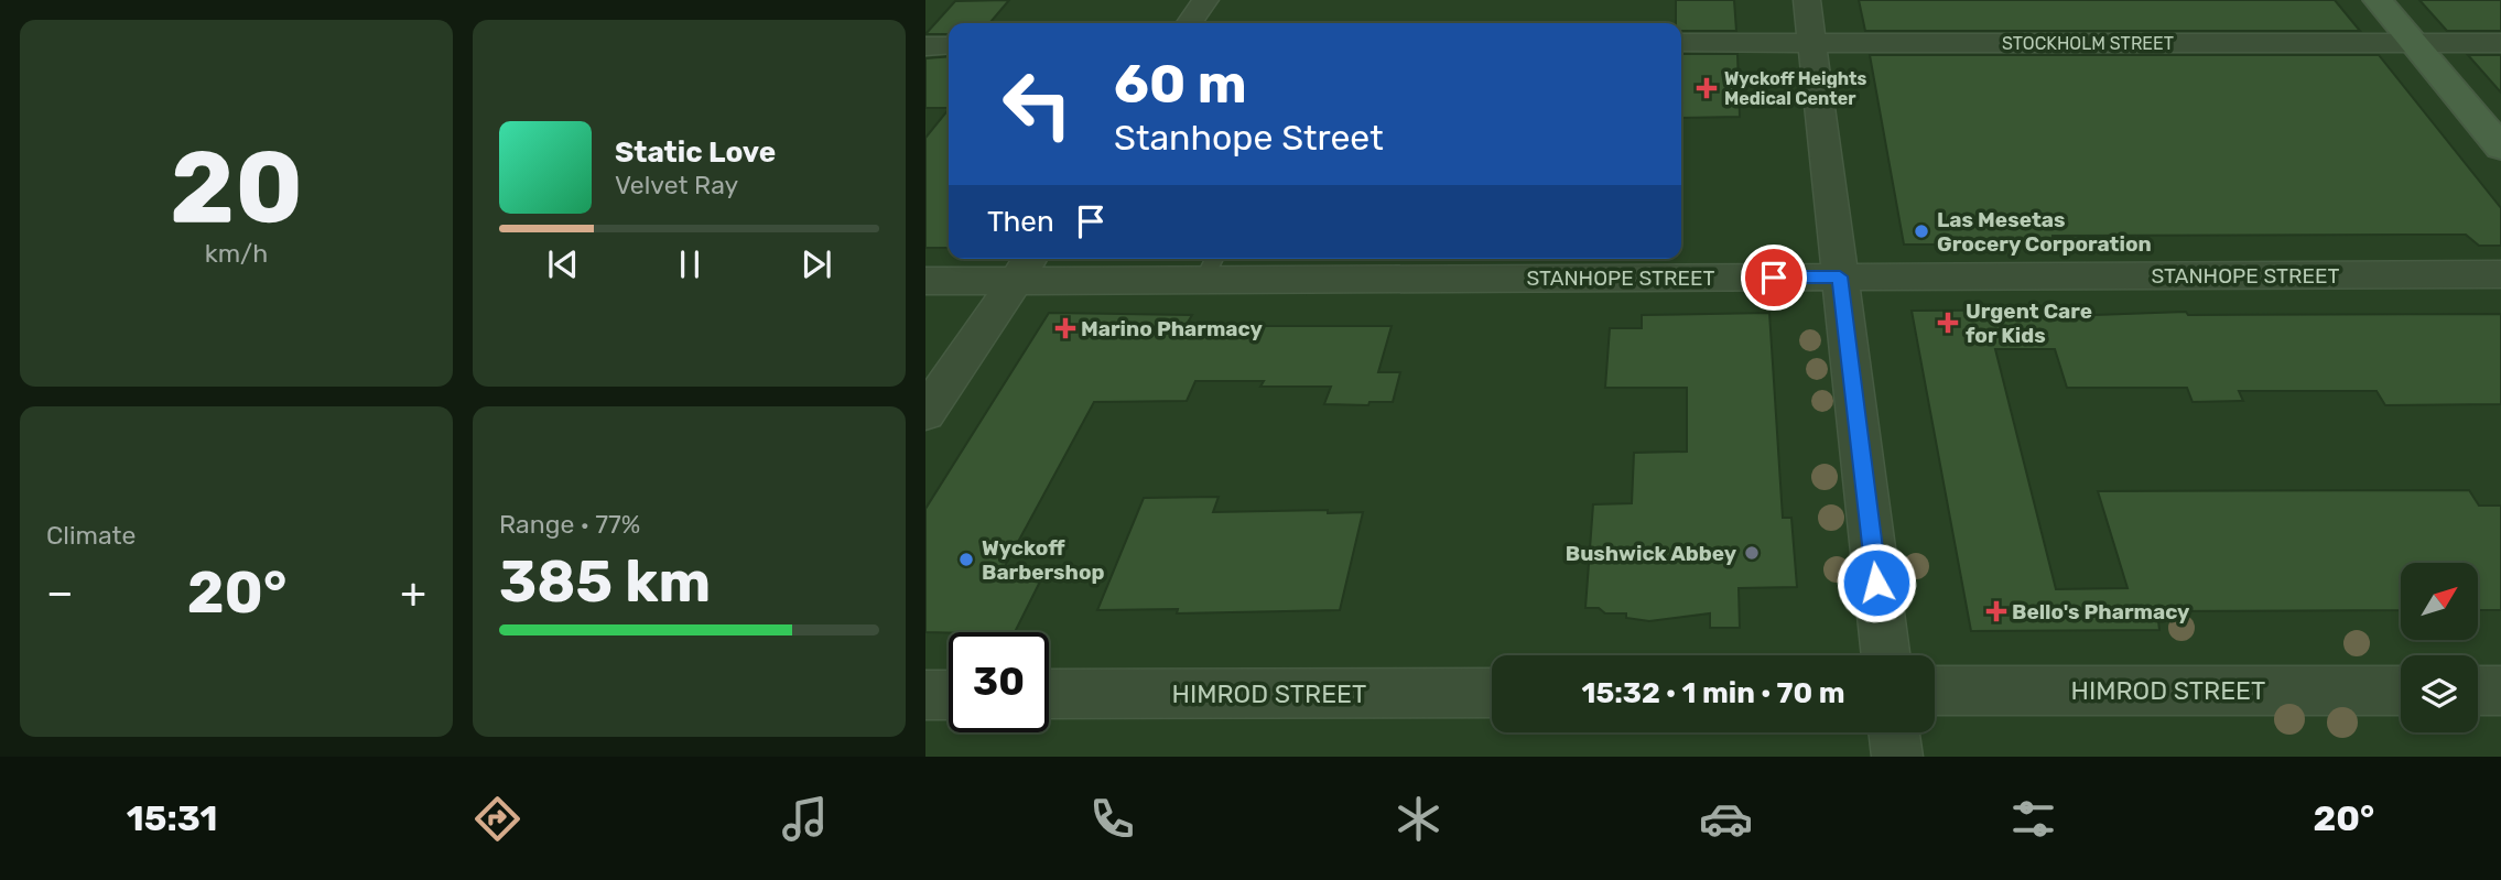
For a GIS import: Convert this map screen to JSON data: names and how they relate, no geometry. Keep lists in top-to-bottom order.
{
  "streets": {
    "street": ["STOCKHOLM STREET", "STANHOPE STREET", "HIMROD STREET"]
  },
  "places": {
    "health": [
      "Wyckoff Heights Medical Center",
      "Urgent Care for Kids",
      "Marino Pharmacy",
      "Bello's Pharmacy"
    ],
    "other": ["Las Mesetas Grocery Corporation", "Bushwick Abbey", "Wyckoff Barbershop"]
  },
  "north": "top right",
  "page": {
    "tile": [
      ["20", "km/h"],
      "Climate",
      ["Range · 77%", "385 km"]
    ],
    "turn": ["60 m", "Stanhope Street"],
    "song": ["Static Love", "Velvet Ray"],
    "then": "Then",
    "heat": ["−", "20°", "+"],
    "limit": "30",
    "trip": "15:32 · 1 min · 70 m",
    "tabs": ["15:31", "20°"]
  }
}
